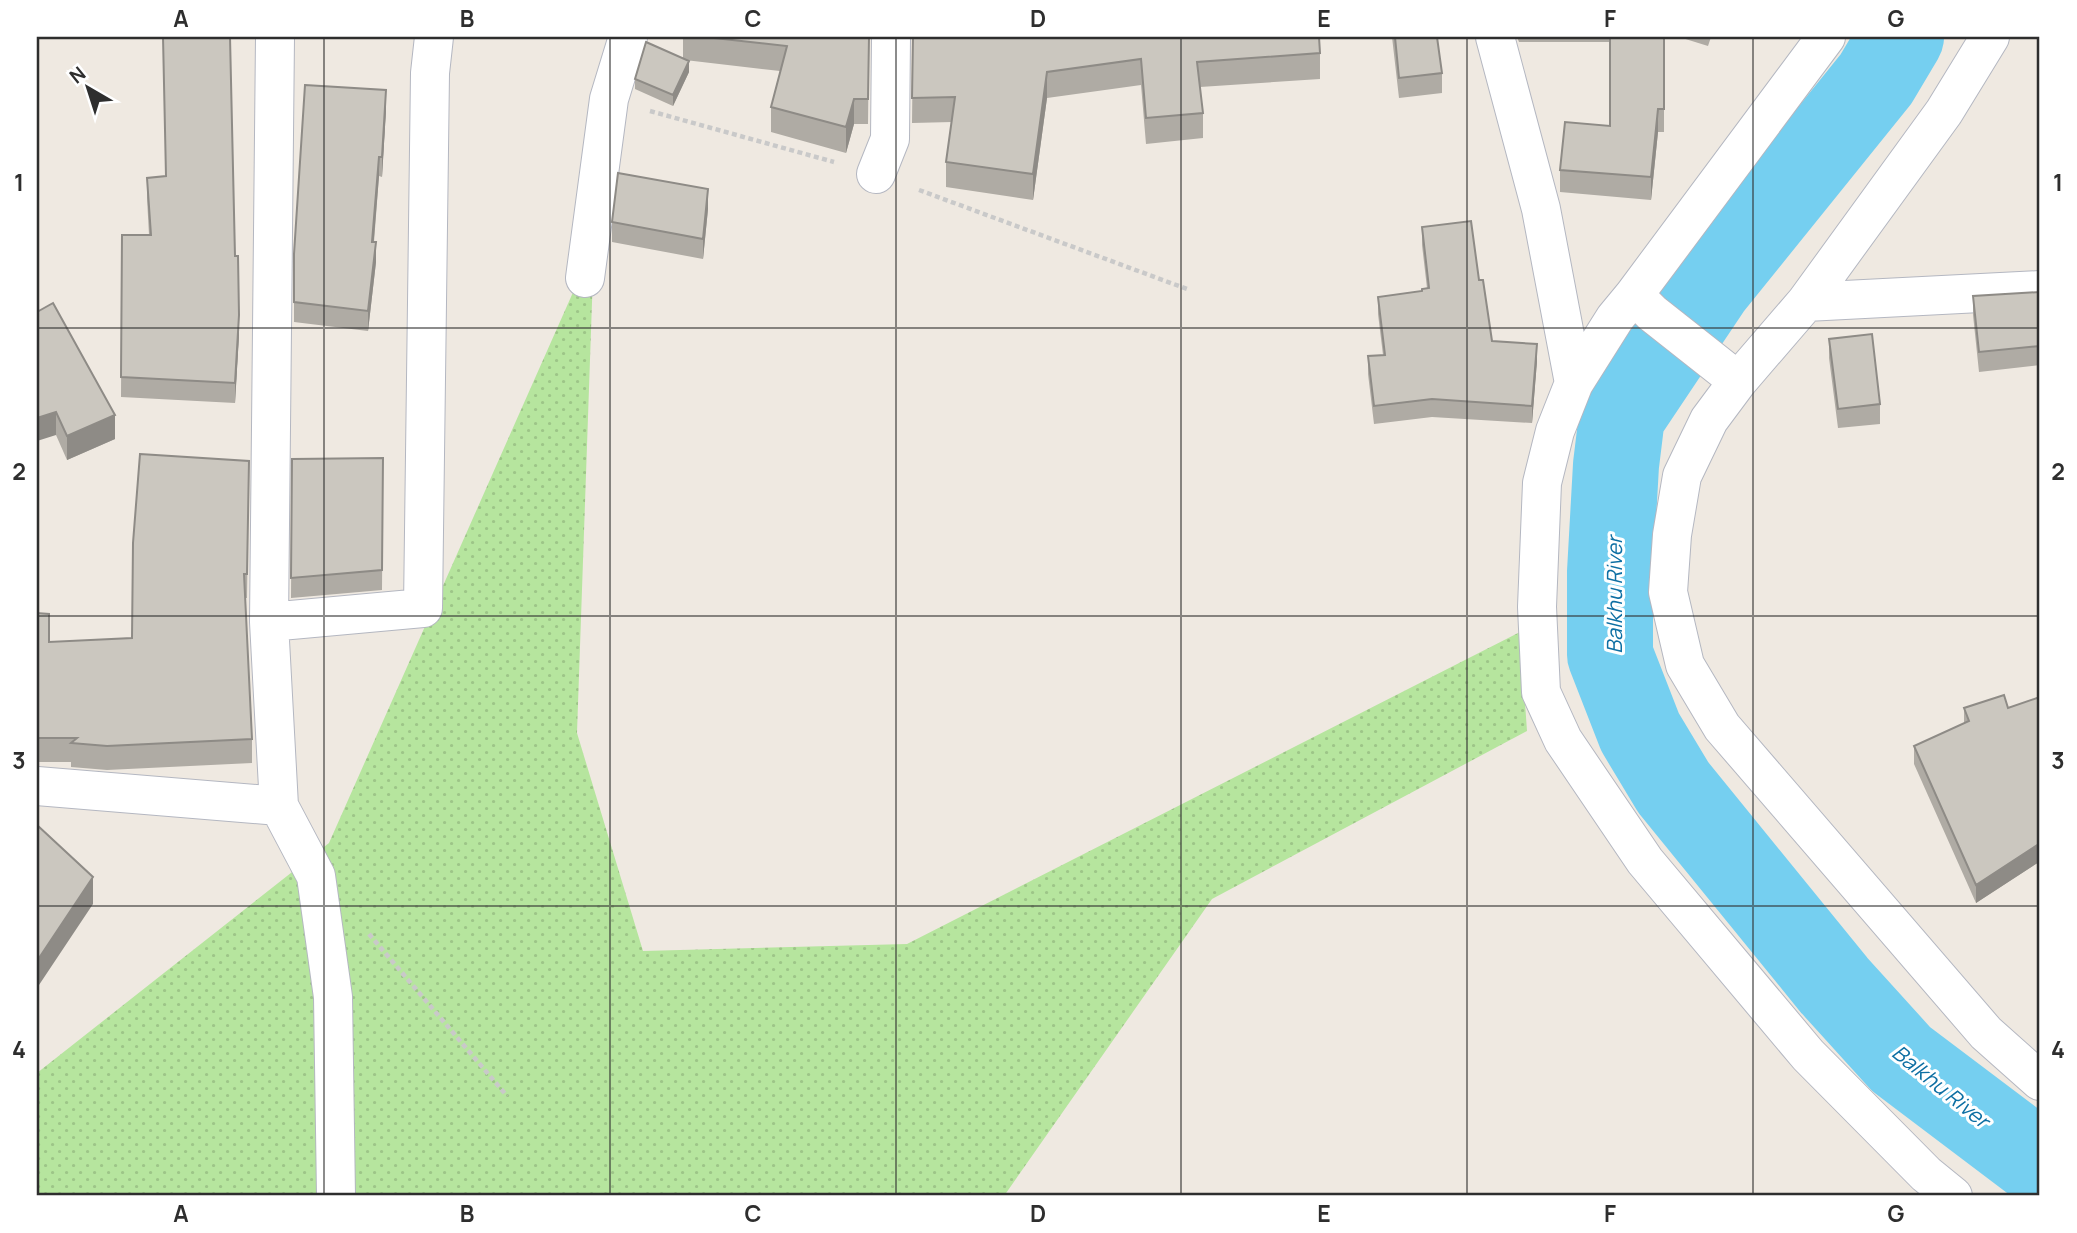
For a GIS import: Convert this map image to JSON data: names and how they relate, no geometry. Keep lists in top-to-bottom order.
{
  "water": ["Balkhu River"],
  "north": "top left",
  "grid": {
    "columns": [
      "A",
      "B",
      "C",
      "D",
      "E",
      "F",
      "G"
    ],
    "rows": [
      "1",
      "2",
      "3",
      "4"
    ]
  }
}
